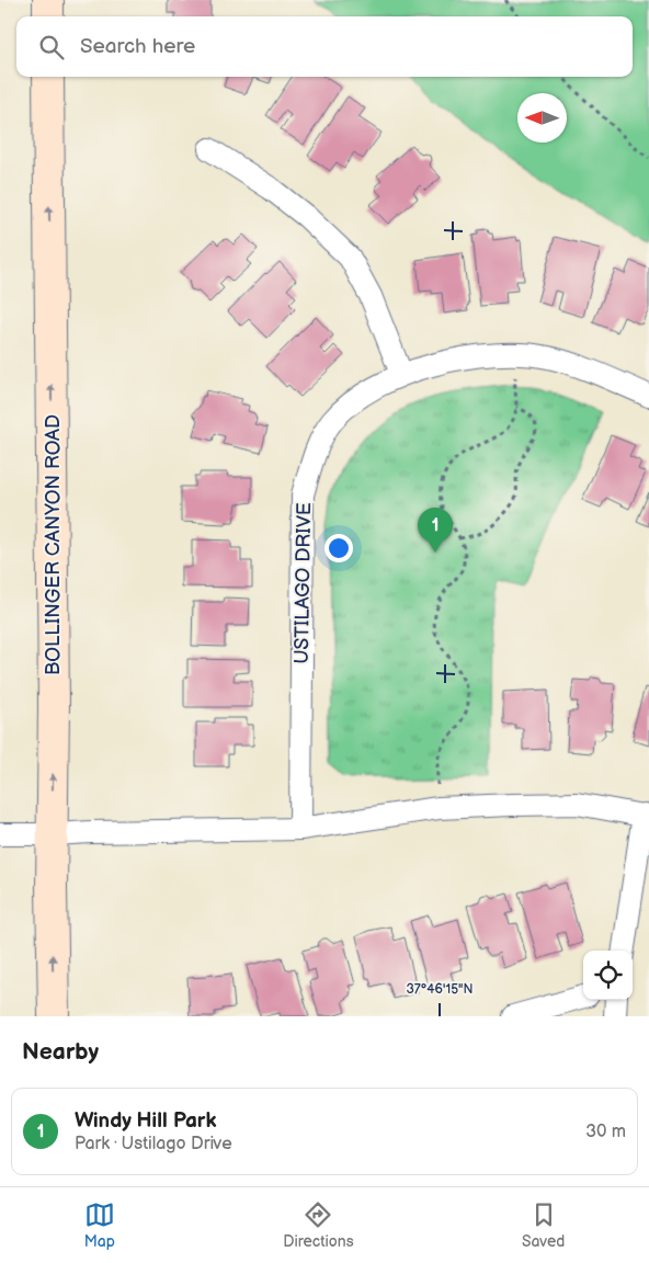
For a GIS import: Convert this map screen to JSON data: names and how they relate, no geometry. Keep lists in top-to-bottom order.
{
  "streets": {
    "main road": ["BOLLINGER CANYON ROAD"],
    "street": ["USTILAGO DRIVE"]
  },
  "one_way": ["BOLLINGER CANYON ROAD"],
  "north": "left",
  "page": {
    "search": "Search here",
    "pins": "1",
    "heading": "Nearby",
    "list": [
      {
        "mark": "1",
        "name": "Windy Hill Park",
        "note": "Park · Ustilago Drive",
        "value": "30 m"
      }
    ],
    "nav": ["Map", "Directions", "Saved"]
  },
  "coordinates": ["37°46'15\"N"]
}
